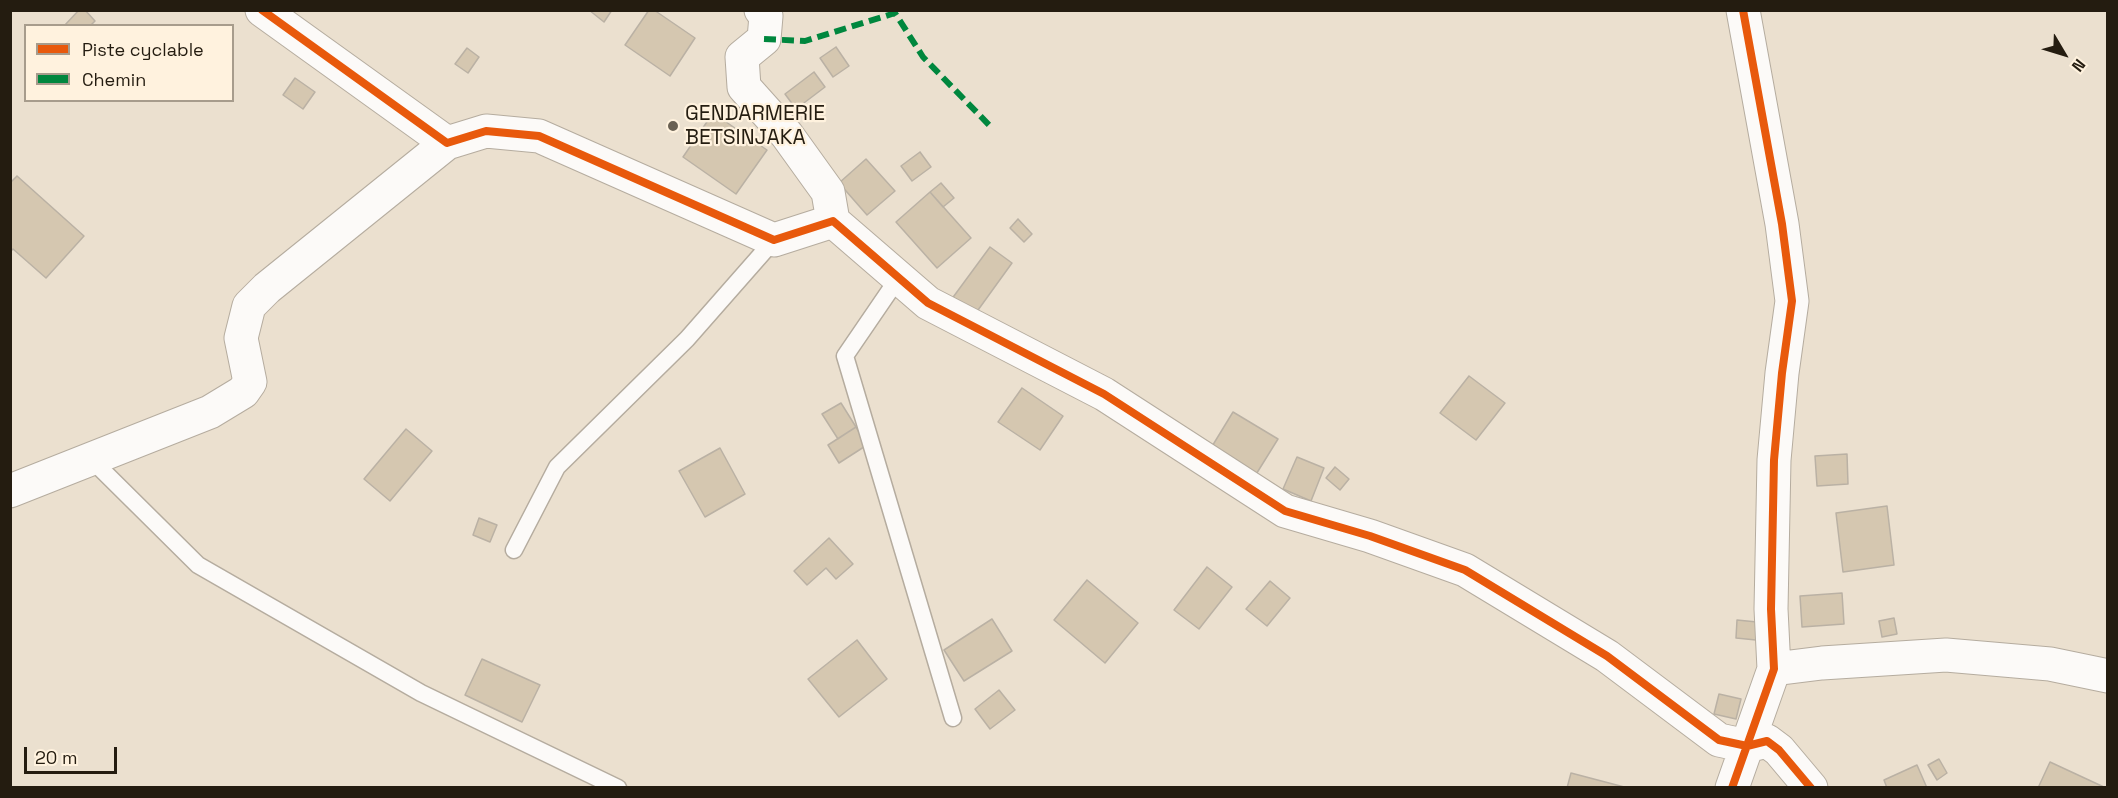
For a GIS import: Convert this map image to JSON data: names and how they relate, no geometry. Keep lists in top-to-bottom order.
{
  "places": ["GENDARMERIE BETSINJAKA"],
  "legend": ["Piste cyclable", "Chemin"],
  "scale_bar": "20 m",
  "north": "bottom right"
}
